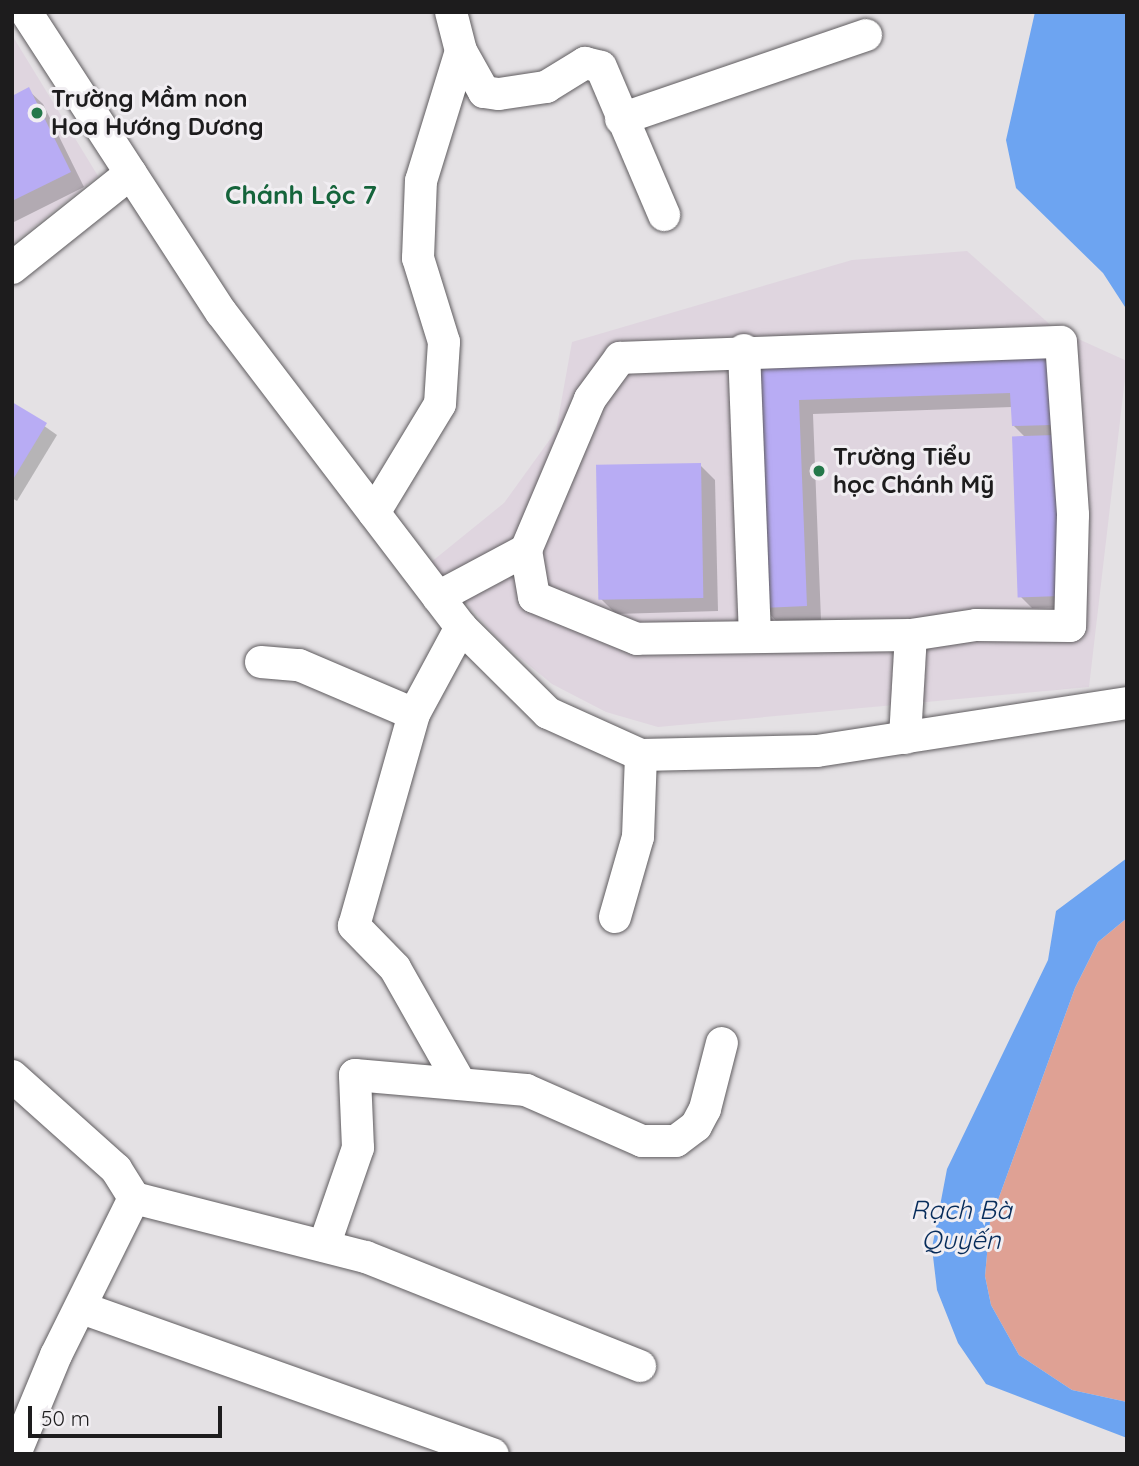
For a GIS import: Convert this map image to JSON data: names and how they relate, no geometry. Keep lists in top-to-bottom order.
{
  "districts": ["Chánh Lộc 7"],
  "water": ["Rạch Bà Quyến"],
  "places": ["Trường Mầm non Hoa Hướng Dương", "Trường Tiểu học Chánh Mỹ"],
  "scale_bar": "50 m"
}
